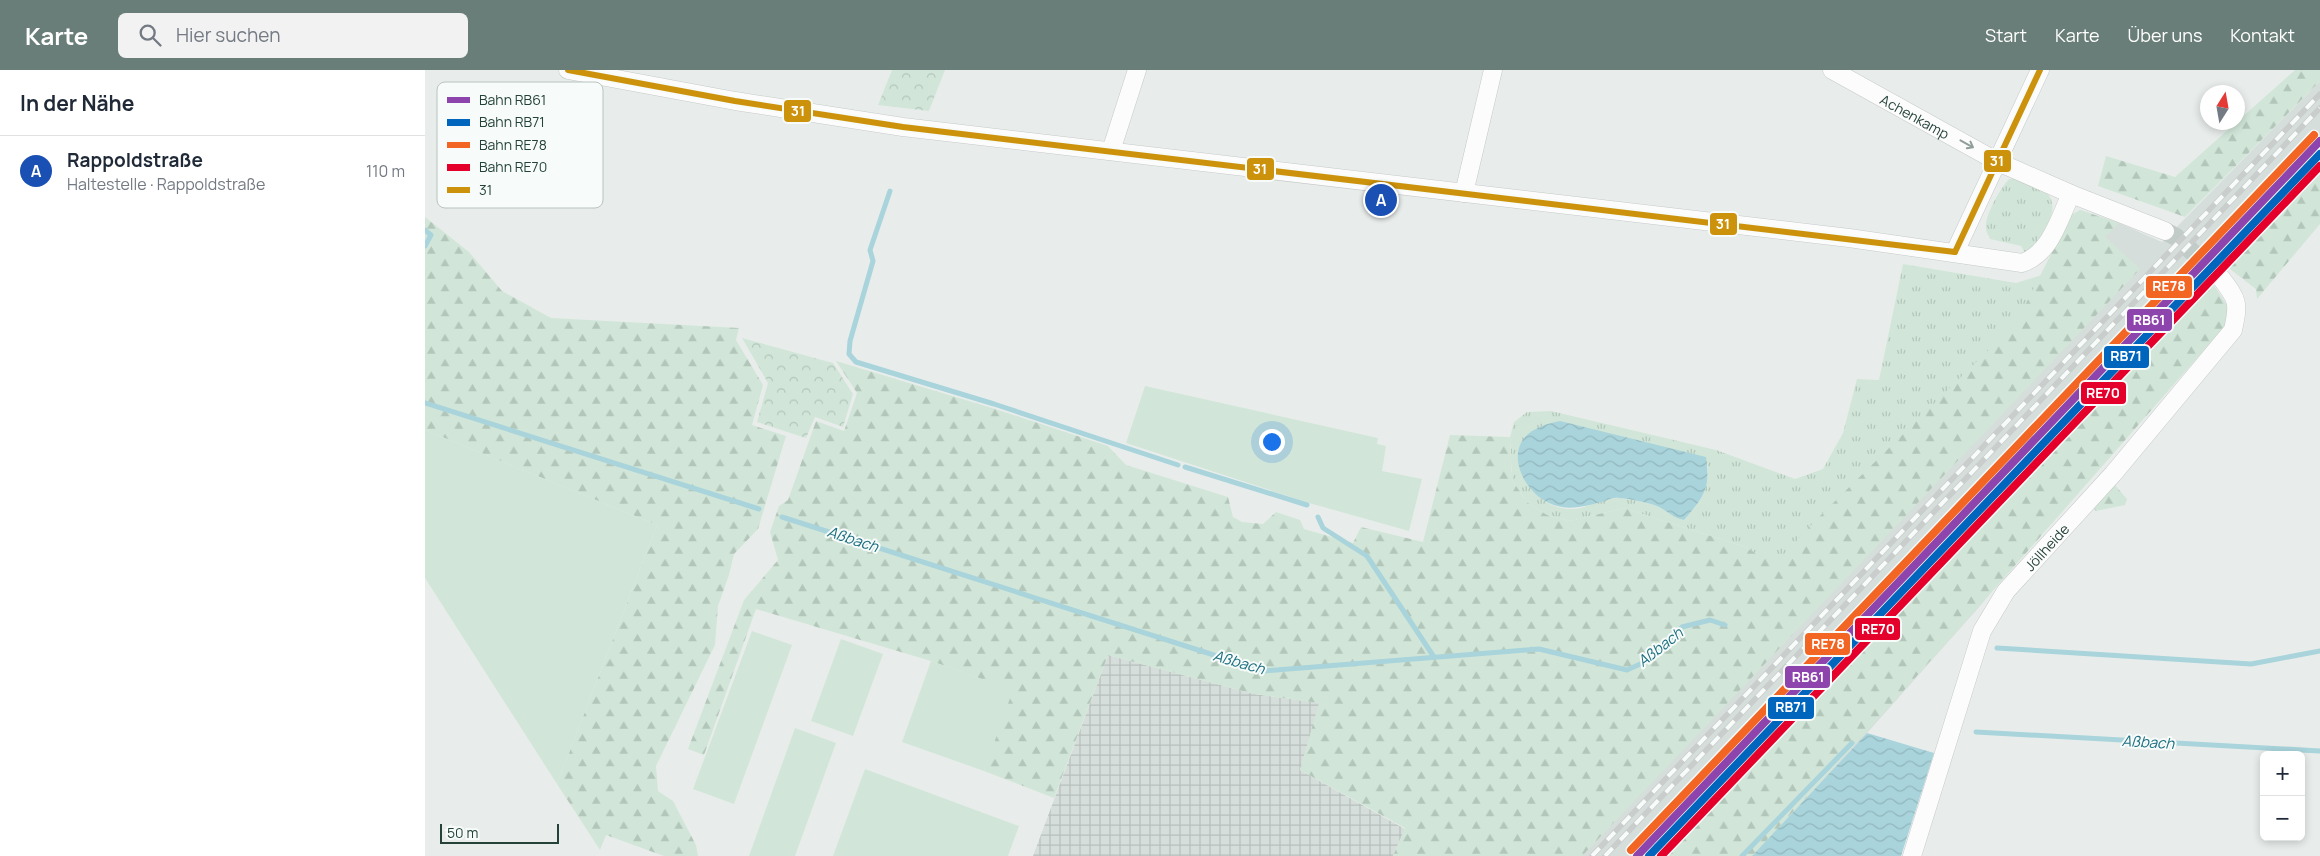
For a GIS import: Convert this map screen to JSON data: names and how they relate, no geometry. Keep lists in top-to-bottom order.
{
  "streets": {
    "street": ["Achenkamp", "Jöllheide"]
  },
  "water": ["Aßbach"],
  "lines": [
    "transit line 31",
    "rail line RE78",
    "rail line RB61",
    "rail line RB71",
    "rail line RE70"
  ],
  "legend": [
    "Bahn RB61",
    "Bahn RB71",
    "Bahn RE78",
    "Bahn RE70",
    "31"
  ],
  "scale_bar": "50 m",
  "north": "top",
  "page": {
    "header": "Karte",
    "search": "Hier suchen",
    "nav": [
      "Start",
      "Karte",
      "Über uns",
      "Kontakt"
    ],
    "heading": "In der Nähe",
    "list": [
      {
        "mark": "A",
        "name": "Rappoldstraße",
        "note": "Haltestelle · Rappoldstraße",
        "value": "110 m"
      }
    ],
    "pins": "A",
    "map_buttons": ["+", "−"],
    "scale": "50 m"
  }
}
